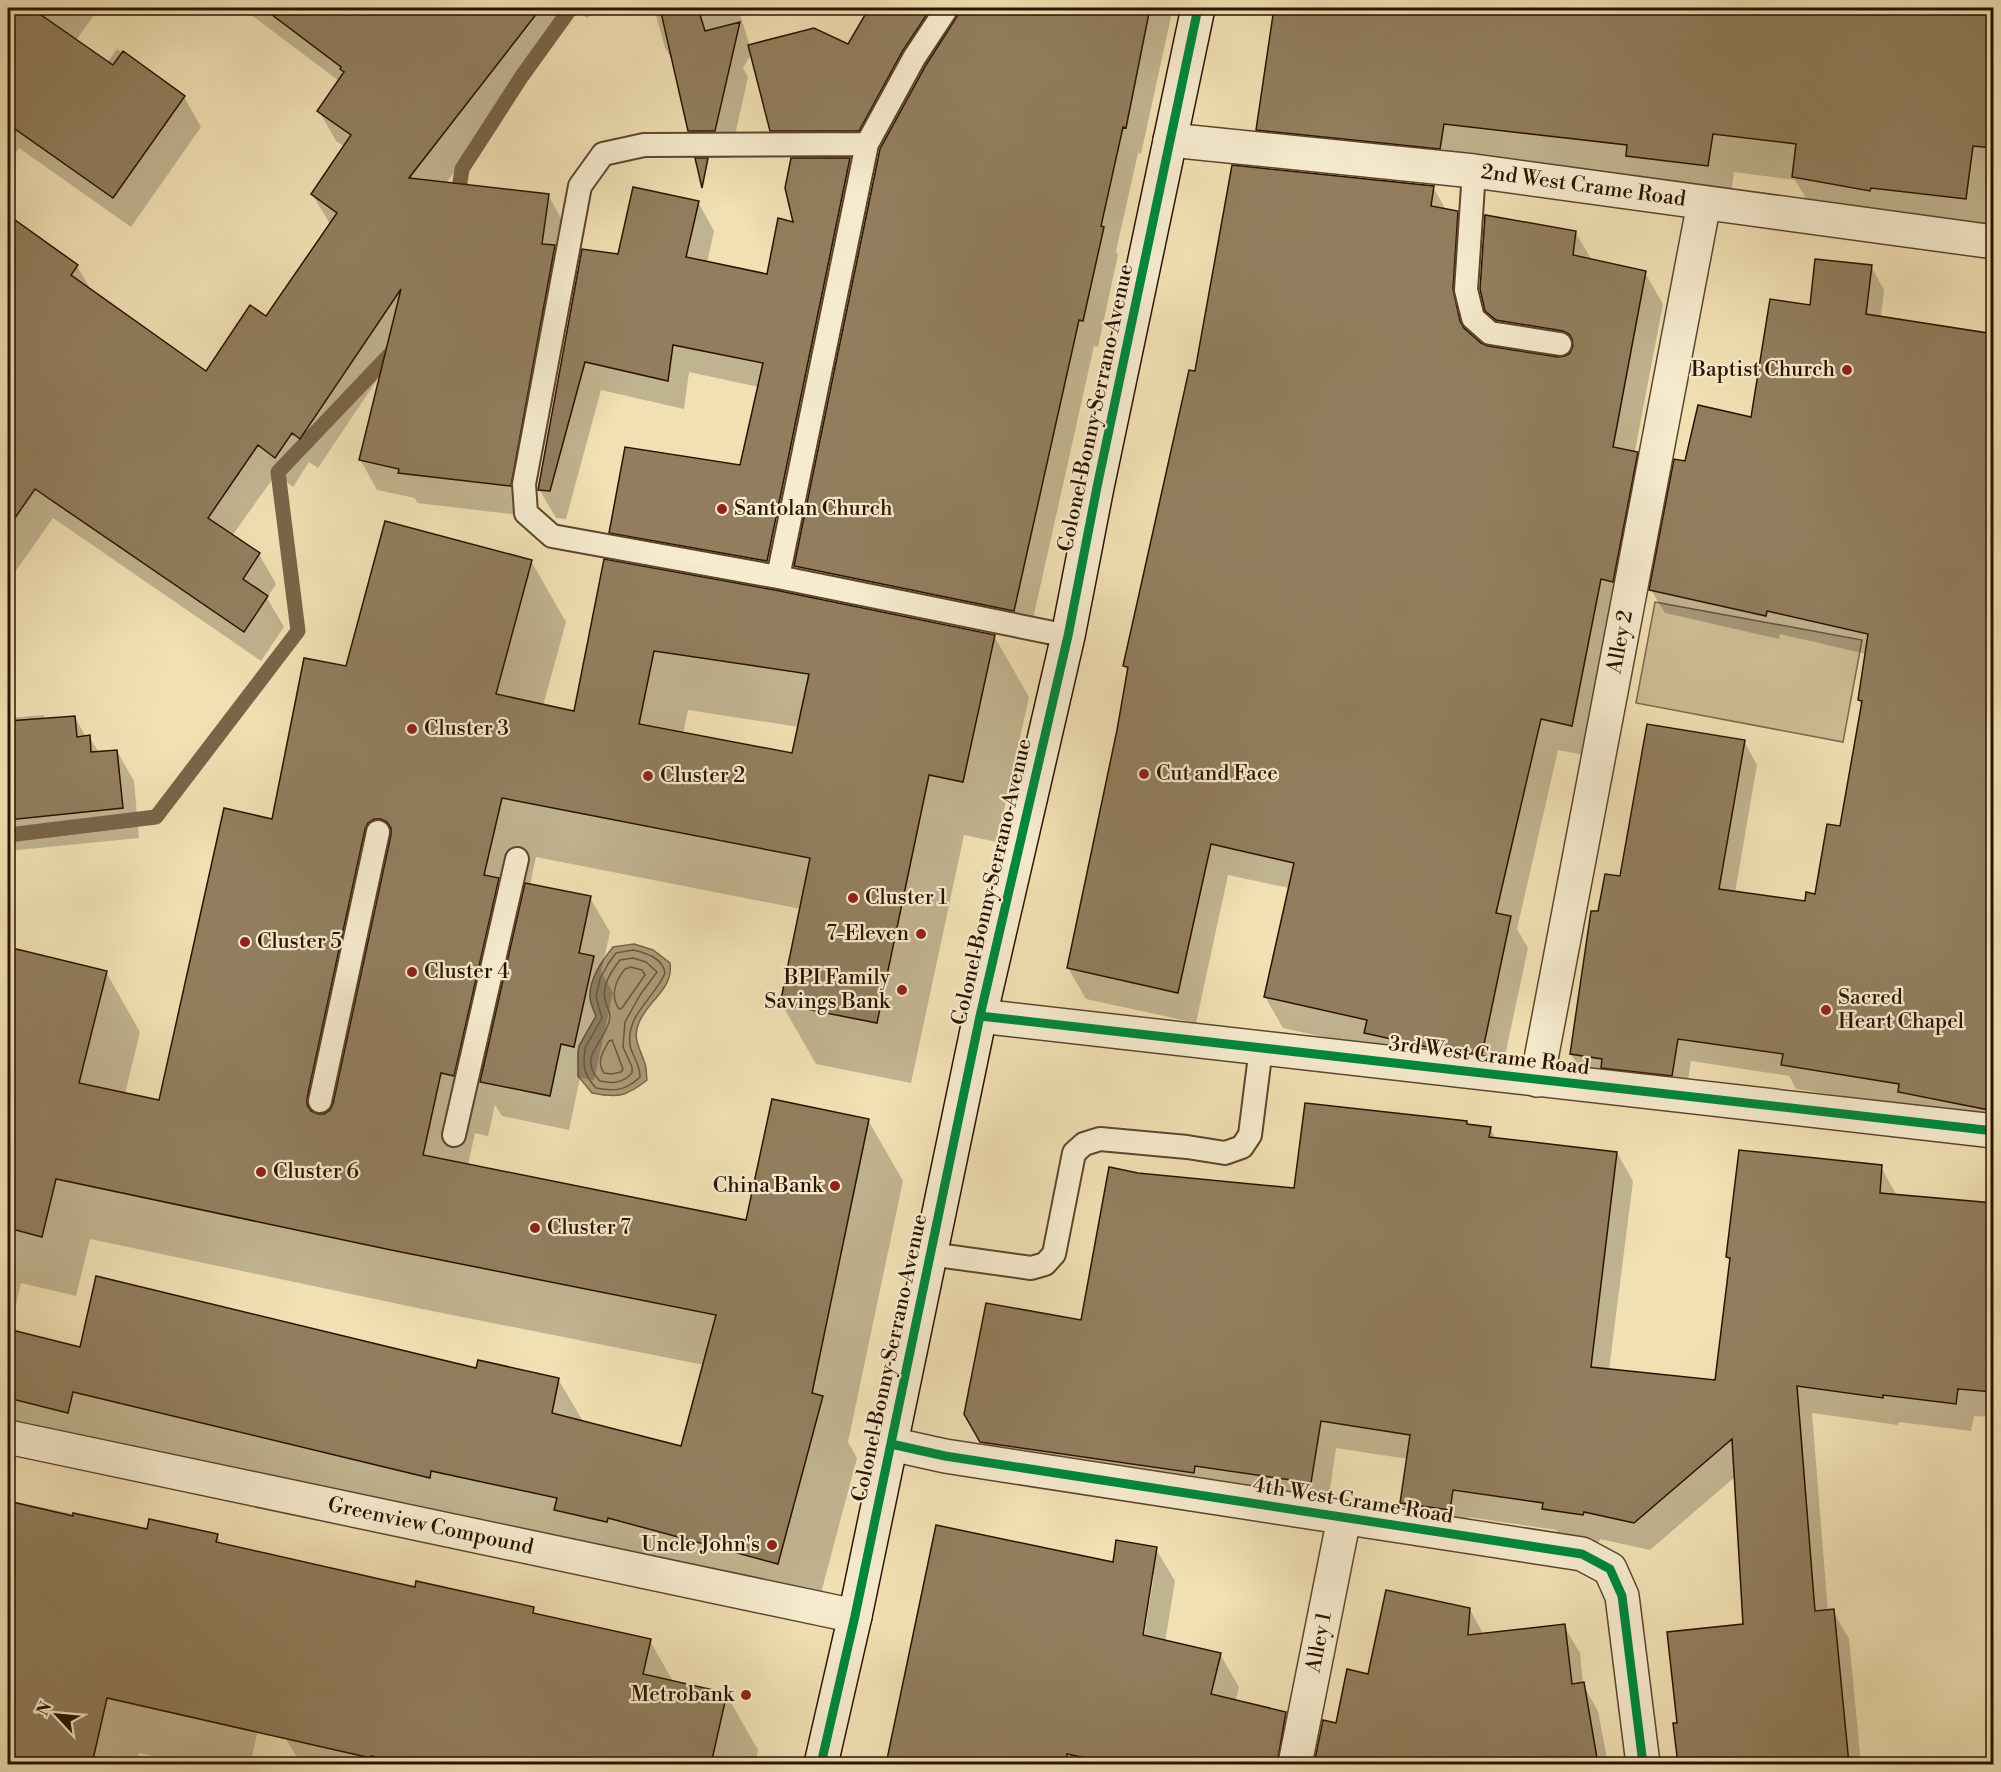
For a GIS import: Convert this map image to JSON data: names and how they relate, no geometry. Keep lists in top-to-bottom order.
{
  "streets": {
    "street": [
      "2nd West Crame Road",
      "Colonel Bonny Serrano Avenue",
      "Alley 2",
      "3rd West Crame Road",
      "4th West Crame Road",
      "Greenview Compound",
      "Alley 1"
    ]
  },
  "crossings": [
    ["2nd West Crame Road", "Colonel Bonny Serrano Avenue"],
    ["2nd West Crame Road", "Alley 2"],
    ["Colonel Bonny Serrano Avenue", "3rd West Crame Road"],
    ["Colonel Bonny Serrano Avenue", "4th West Crame Road"],
    ["Colonel Bonny Serrano Avenue", "Greenview Compound"],
    ["Alley 2", "3rd West Crame Road"],
    ["4th West Crame Road", "Alley 1"]
  ],
  "places": [
    "Baptist Church",
    "Santolan Church",
    "Cluster 3",
    "Cut and Face",
    "Cluster 2",
    "Cluster 1",
    "7-Eleven",
    "Cluster 5",
    "Cluster 4",
    "BPI Family Savings Bank",
    "Sacred Heart Chapel",
    "Cluster 6",
    "China Bank",
    "Cluster 7",
    "Uncle John's",
    "Metrobank"
  ],
  "north": "top left"
}
